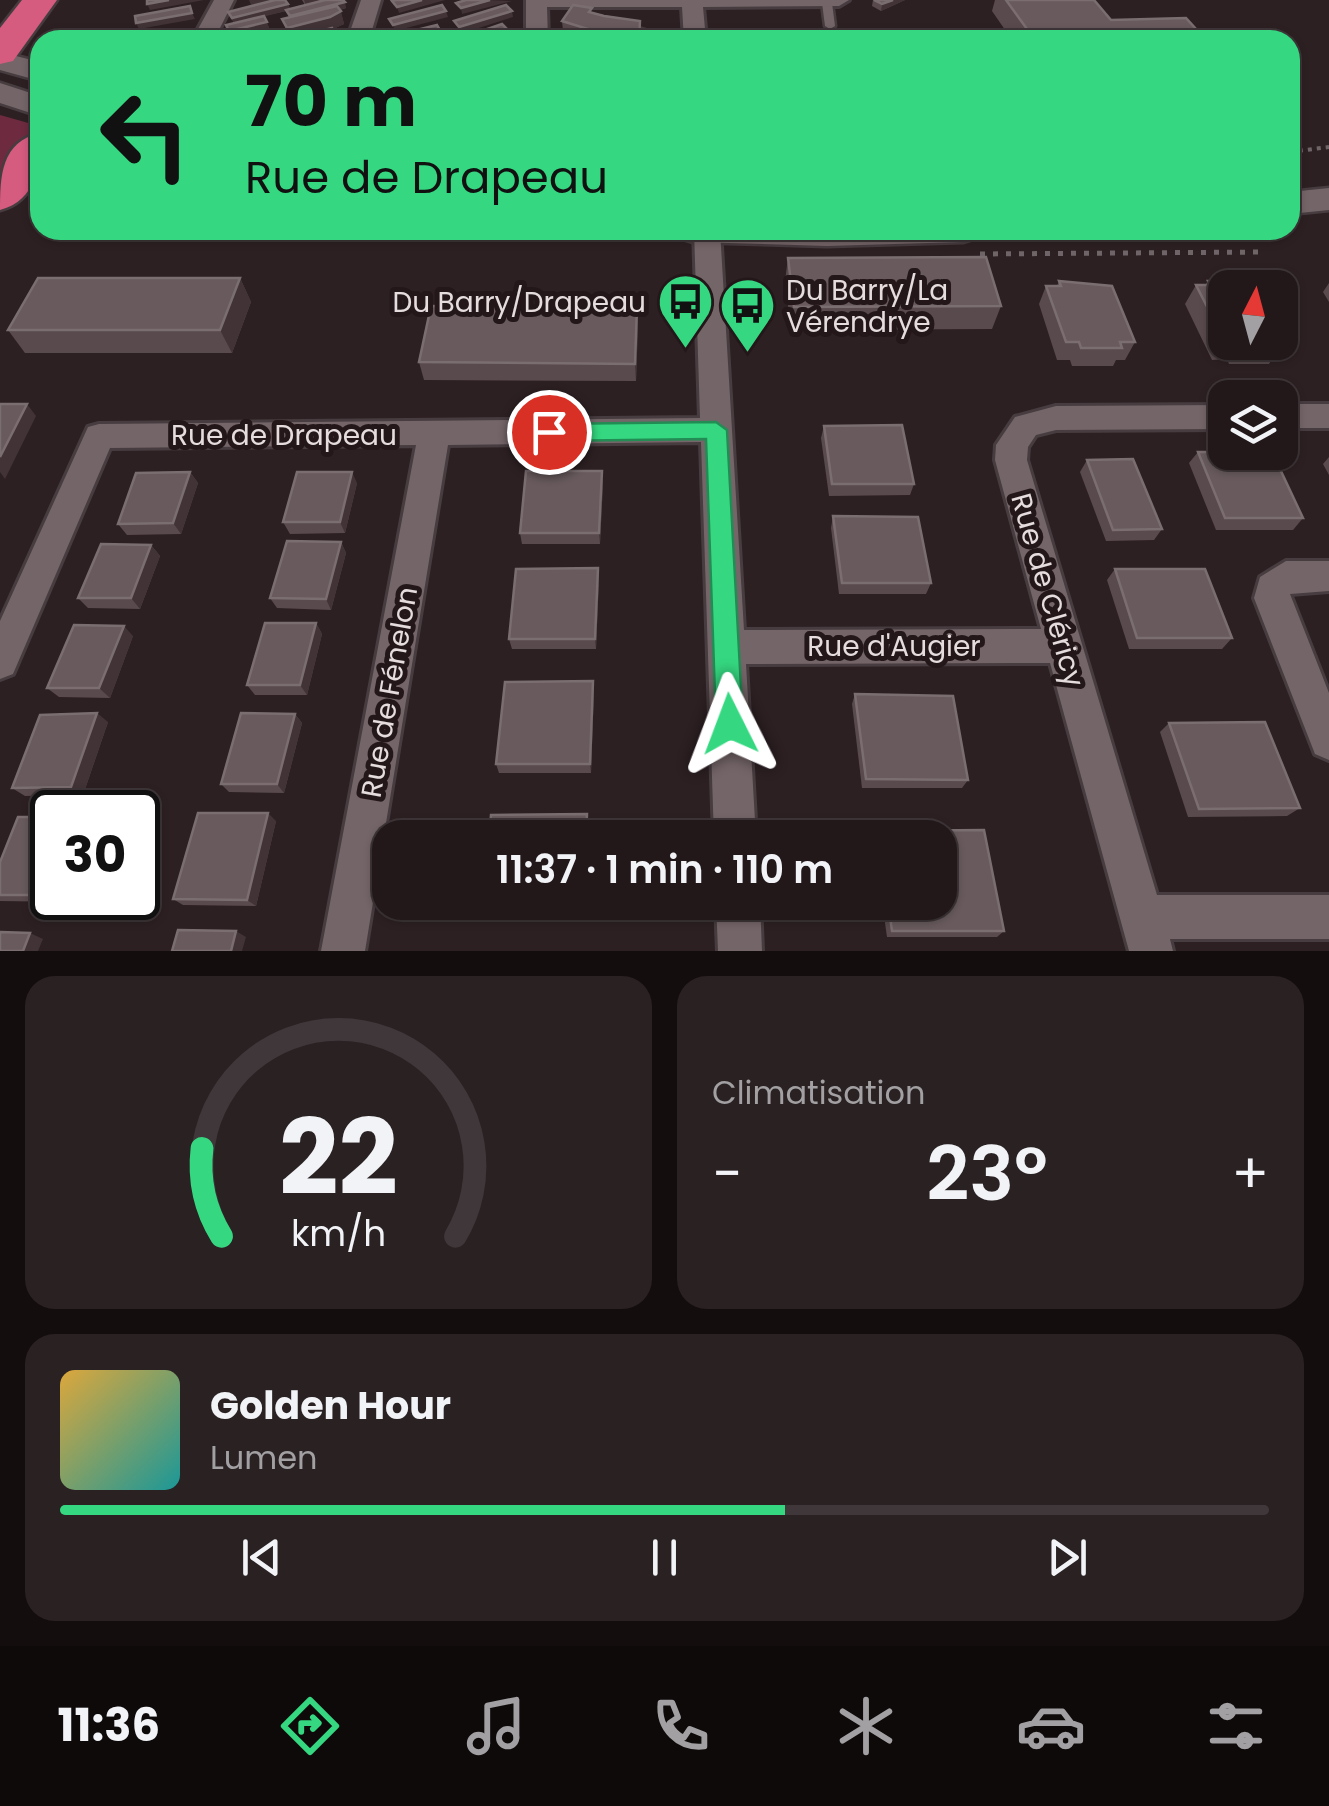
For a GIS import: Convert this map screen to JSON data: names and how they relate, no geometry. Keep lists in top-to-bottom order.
{
  "streets": {
    "street": [
      "Rue de Drapeau",
      "Rue de Cléricy",
      "Rue d'Augier",
      "Rue de Fénelon"
    ]
  },
  "crossings": [
    ["Rue de Drapeau", "Rue de Fénelon"],
    ["Rue de Cléricy", "Rue d'Augier"]
  ],
  "places": {
    "bus stop": ["Du Barry/Drapeau", "Du Barry/La Vérendrye"]
  },
  "north": "top",
  "page": {
    "turn": ["70 m", "Rue de Drapeau"],
    "limit": "30",
    "trip": "11:37 · 1 min · 110 m",
    "tile": "Climatisation",
    "heat": ["−", "23°", "+"],
    "song": ["Golden Hour", "Lumen"],
    "tabs": "11:36",
    "gauge": ["22", "km/h"]
  }
}
